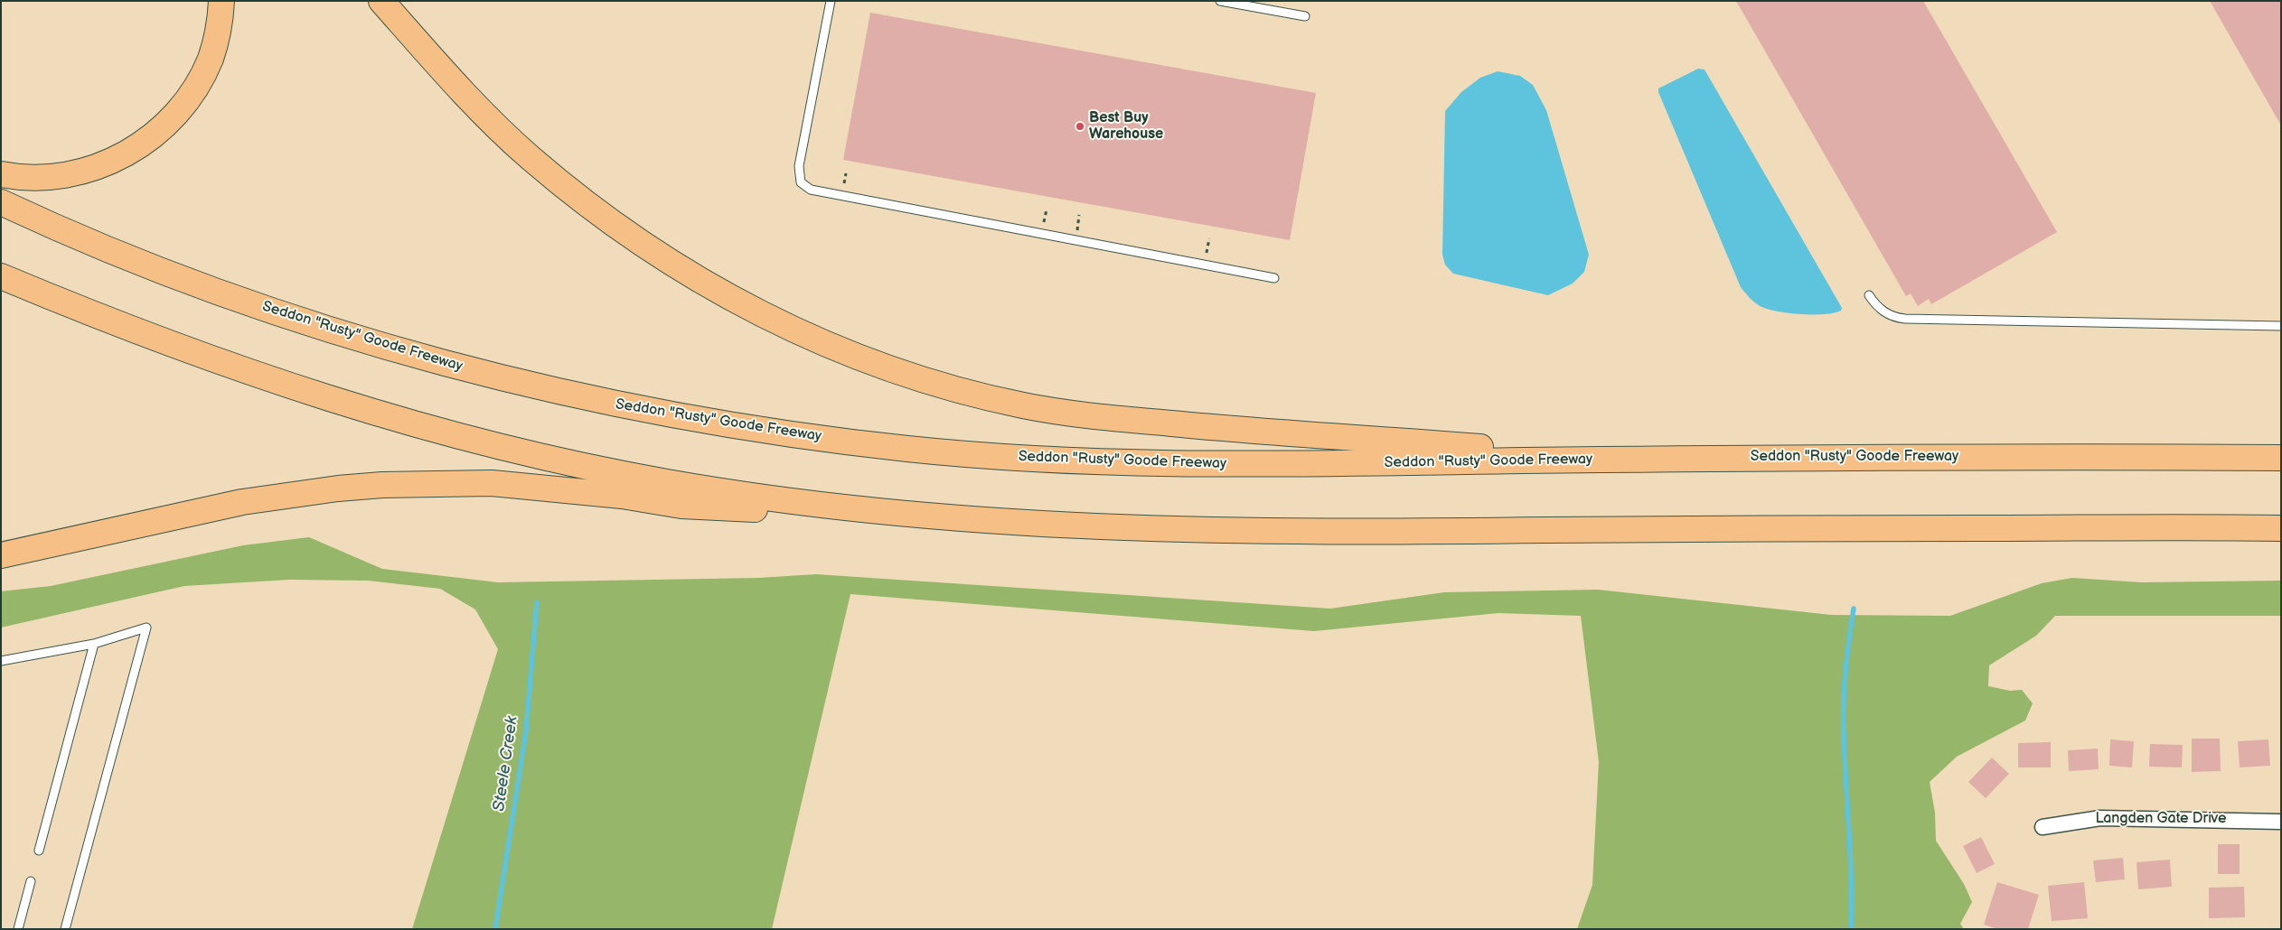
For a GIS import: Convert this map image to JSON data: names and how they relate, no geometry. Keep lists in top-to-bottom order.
{
  "streets": {
    "highway": ["Seddon \"Rusty\" Goode Freeway"],
    "street": ["Langden Gate Drive"]
  },
  "water": ["Steele Creek"],
  "places": ["Best Buy Warehouse"]
}
